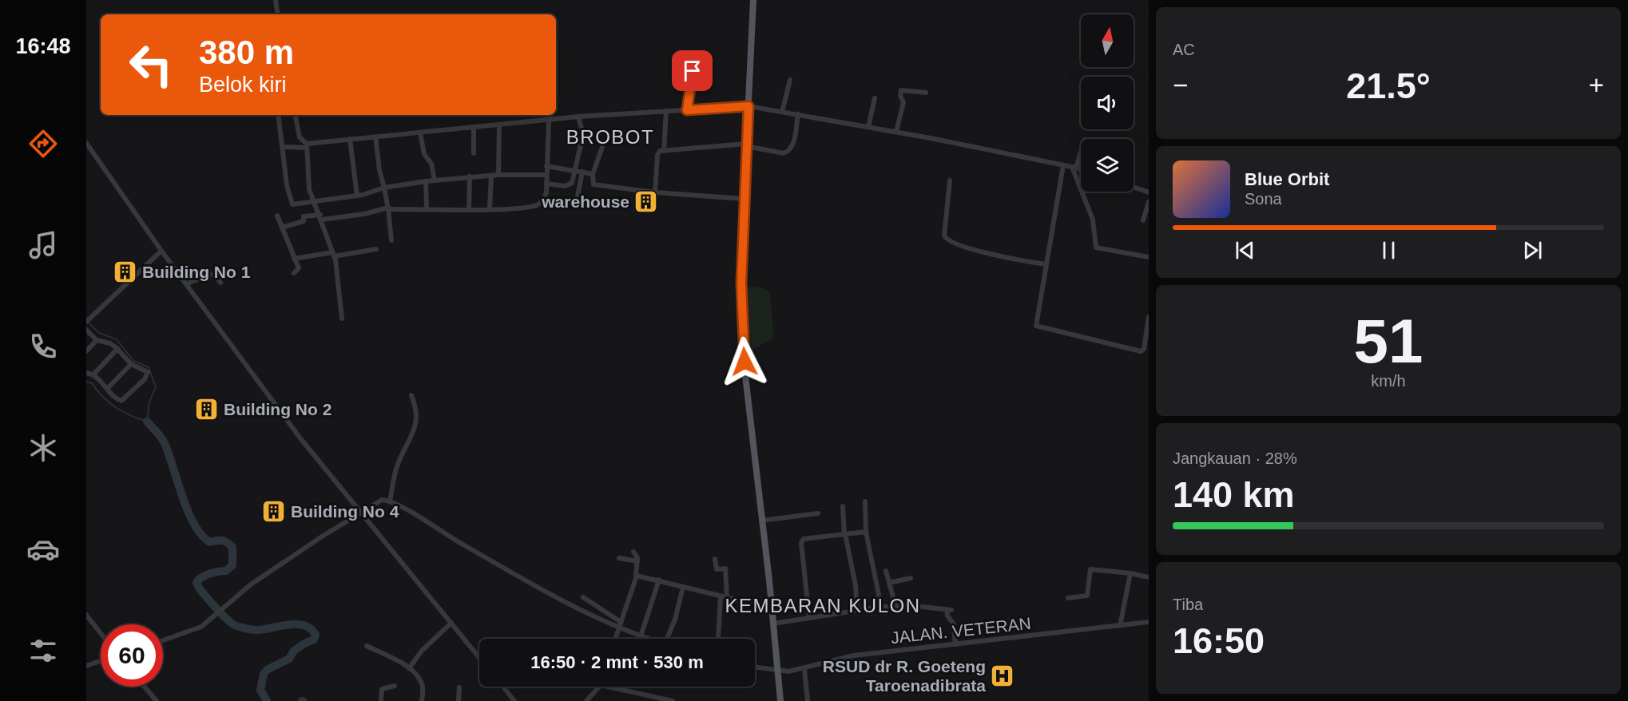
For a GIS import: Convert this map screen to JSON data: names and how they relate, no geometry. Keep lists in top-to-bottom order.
{
  "streets": {
    "street": ["JALAN. VETERAN"]
  },
  "districts": ["BROBOT", "KEMBARAN KULON"],
  "places": {
    "building": [
      "warehouse",
      "Building No 1",
      "Building No 2",
      "Building No 4"
    ],
    "hospital": ["RSUD dr R. Goeteng Taroenadibrata"]
  },
  "north": "top",
  "page": {
    "tabs": "16:48",
    "tile": [
      "AC",
      ["51", "km/h"],
      ["Jangkauan · 28%", "140 km"],
      ["Tiba", "16:50"]
    ],
    "turn": ["380 m", "Belok kiri"],
    "heat": ["−", "21.5°", "+"],
    "song": ["Blue Orbit", "Sona"],
    "limit": "60",
    "trip": "16:50 · 2 mnt · 530 m"
  }
}
